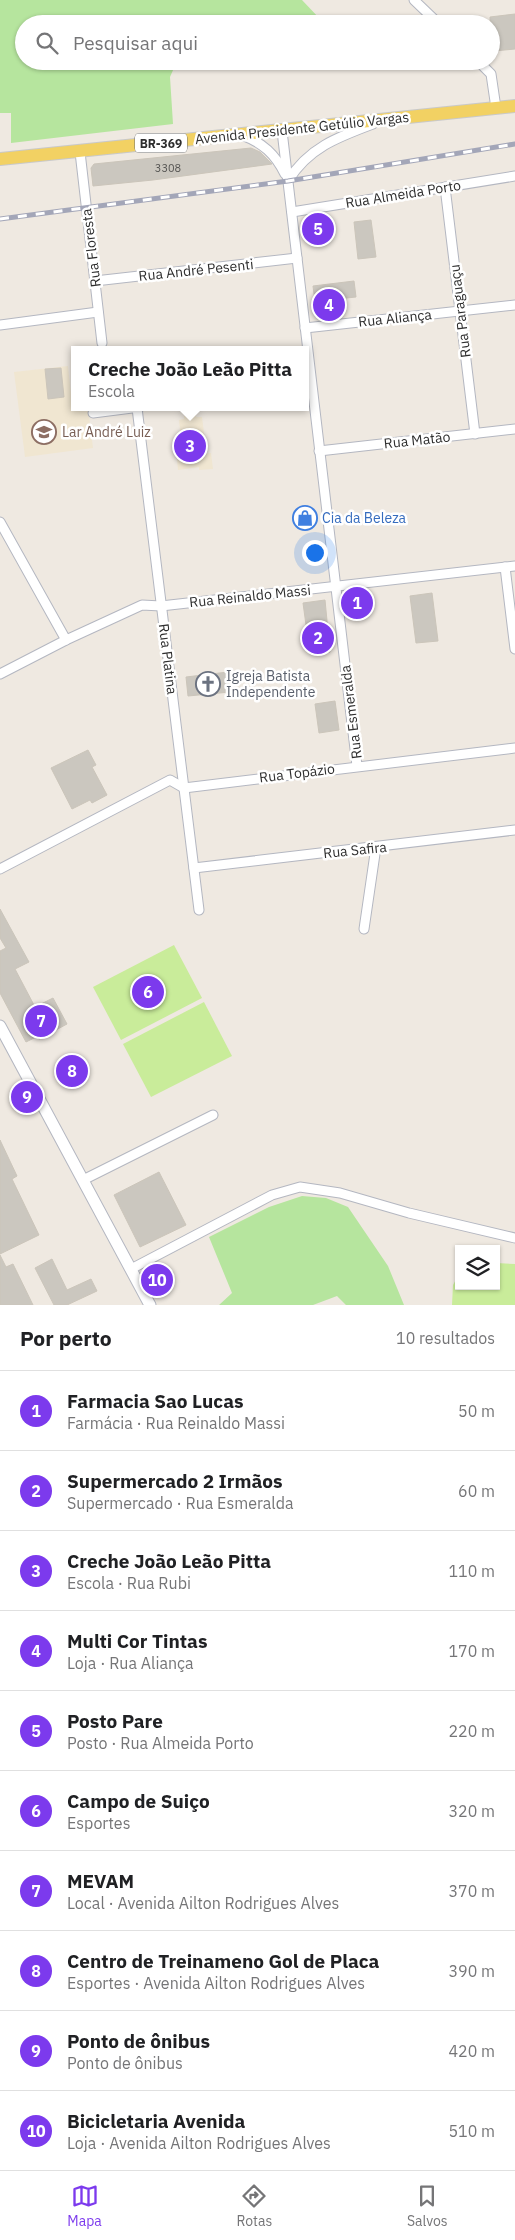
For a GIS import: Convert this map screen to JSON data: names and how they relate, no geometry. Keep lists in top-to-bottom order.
{
  "streets": {
    "main road": ["Avenida Presidente Getúlio Vargas", "BR-369"],
    "street": [
      "Rua Almeida Porto",
      "Rua Floresta",
      "Rua André Pesenti",
      "Rua Paraguaçu",
      "Rua Aliança",
      "Rua Matão",
      "Rua Reinaldo Massi",
      "Rua Platina",
      "Rua Esmeralda",
      "Rua Topázio",
      "Rua Safira"
    ]
  },
  "crossings": [
    ["Avenida Presidente Getúlio Vargas", "Rua Floresta"],
    ["Avenida Presidente Getúlio Vargas", "Rua Esmeralda"],
    ["Rua Almeida Porto", "Rua Paraguaçu"],
    ["Rua Almeida Porto", "Rua Esmeralda"],
    ["Rua Floresta", "Rua André Pesenti"],
    ["Rua André Pesenti", "Rua Esmeralda"],
    ["Rua Paraguaçu", "Rua Aliança"],
    ["Rua Paraguaçu", "Rua Matão"],
    ["Rua Aliança", "Rua Esmeralda"],
    ["Rua Matão", "Rua Esmeralda"],
    ["Rua Reinaldo Massi", "Rua Platina"],
    ["Rua Reinaldo Massi", "Rua Esmeralda"],
    ["Rua Platina", "Rua Topázio"],
    ["Rua Platina", "Rua Safira"],
    ["Rua Esmeralda", "Rua Topázio"]
  ],
  "places": {
    "school or university": ["Lar André Luiz"],
    "shop": ["Cia da Beleza"],
    "church": ["Igreja Batista Independente"]
  },
  "house_numbers": ["3308"],
  "page": {
    "search": "Pesquisar aqui",
    "pins": [
      "5",
      "4",
      "3",
      "1",
      "2",
      "6",
      "7",
      "8",
      "9",
      "10"
    ],
    "popup": ["Creche João Leão Pitta", "Escola"],
    "heading": ["Por perto", "10 resultados"],
    "list": [
      {
        "mark": "1",
        "name": "Farmacia Sao Lucas",
        "note": "Farmácia · Rua Reinaldo Massi",
        "value": "50 m"
      },
      {
        "mark": "2",
        "name": "Supermercado 2 Irmãos",
        "note": "Supermercado · Rua Esmeralda",
        "value": "60 m"
      },
      {
        "mark": "3",
        "name": "Creche João Leão Pitta",
        "note": "Escola · Rua Rubi",
        "value": "110 m"
      },
      {
        "mark": "4",
        "name": "Multi Cor Tintas",
        "note": "Loja · Rua Aliança",
        "value": "170 m"
      },
      {
        "mark": "5",
        "name": "Posto Pare",
        "note": "Posto · Rua Almeida Porto",
        "value": "220 m"
      },
      {
        "mark": "6",
        "name": "Campo de Suiço",
        "note": "Esportes",
        "value": "320 m"
      },
      {
        "mark": "7",
        "name": "MEVAM",
        "note": "Local · Avenida Ailton Rodrigues Alves",
        "value": "370 m"
      },
      {
        "mark": "8",
        "name": "Centro de Treinameno Gol de Placa",
        "note": "Esportes · Avenida Ailton Rodrigues Alves",
        "value": "390 m"
      },
      {
        "mark": "9",
        "name": "Ponto de ônibus",
        "note": "Ponto de ônibus",
        "value": "420 m"
      },
      {
        "mark": "10",
        "name": "Bicicletaria Avenida",
        "note": "Loja · Avenida Ailton Rodrigues Alves",
        "value": "510 m"
      }
    ],
    "nav": ["Mapa", "Rotas", "Salvos"]
  }
}
